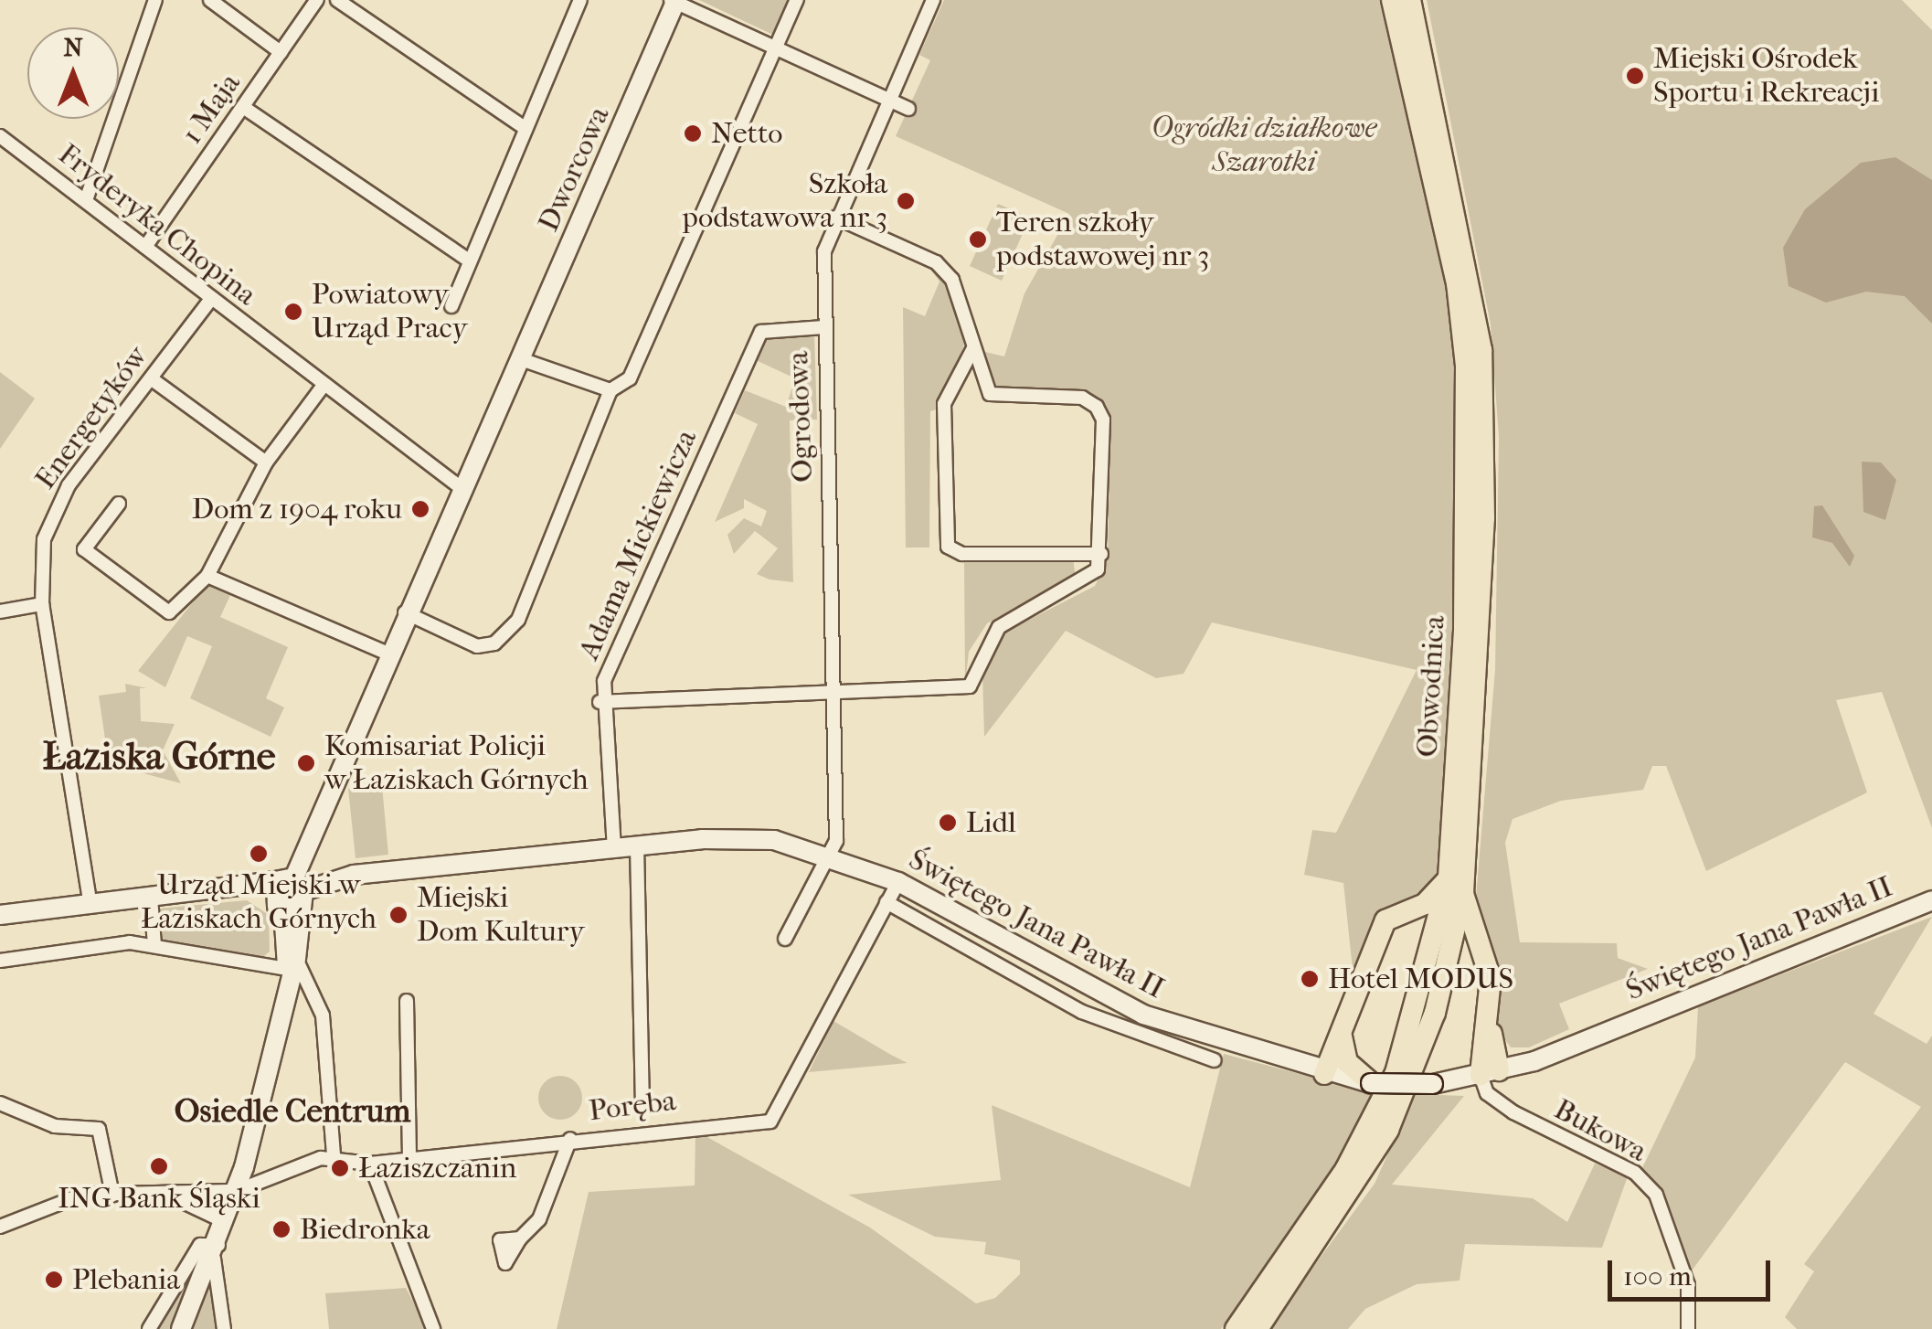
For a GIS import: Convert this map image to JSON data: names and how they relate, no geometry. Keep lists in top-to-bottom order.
{
  "streets": {
    "main road": ["Obwodnica"],
    "street": [
      "1 Maja",
      "Dworcowa",
      "Fryderyka Chopina",
      "Ogrodowa",
      "Energetyków",
      "Adama Mickiewicza",
      "Świętego Jana Pawła II",
      "Poręba",
      "Bukowa"
    ]
  },
  "crossings": [
    ["1 Maja", "Fryderyka Chopina"],
    ["Dworcowa", "Fryderyka Chopina"],
    ["Dworcowa", "Świętego Jana Pawła II"],
    ["Fryderyka Chopina", "Energetyków"],
    ["Ogrodowa", "Adama Mickiewicza"],
    ["Ogrodowa", "Świętego Jana Pawła II"],
    ["Adama Mickiewicza", "Świętego Jana Pawła II"],
    ["Świętego Jana Pawła II", "Poręba"],
    ["Świętego Jana Pawła II", "Bukowa"]
  ],
  "districts": ["Łaziska Górne", "Osiedle Centrum"],
  "parks": ["Ogródki działkowe Szarotki"],
  "places": [
    "Miejski Ośrodek Sportu i Rekreacji",
    "Netto",
    "Szkoła podstawowa nr 3",
    "Teren szkoły podstawowej nr 3",
    "Powiatowy Urząd Pracy",
    "Dom z 1904 roku",
    "Komisariat Policji w Łaziskach Górnych",
    "Lidl",
    "Urząd Miejski w Łaziskach Górnych",
    "Miejski Dom Kultury",
    "Hotel MODUS",
    "ING Bank Śląski",
    "Łaziszczanin",
    "Biedronka",
    "Plebania"
  ],
  "scale_bar": "100 m",
  "north": "top"
}
